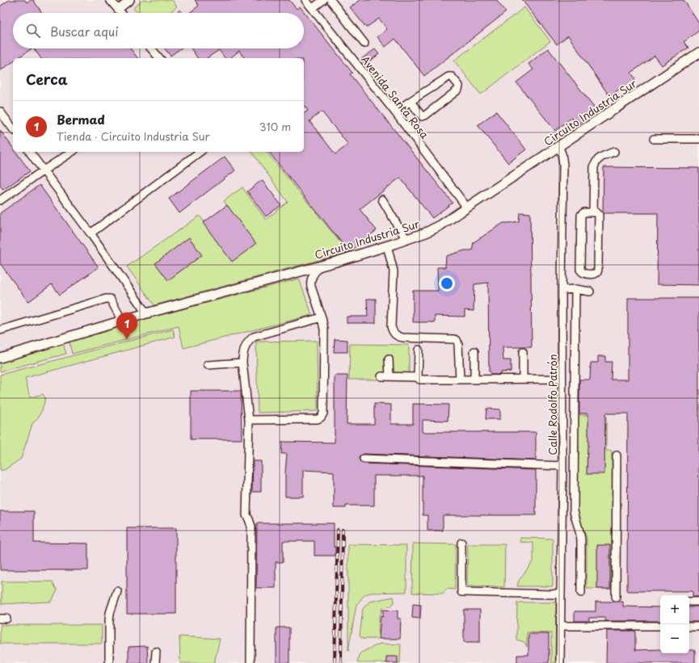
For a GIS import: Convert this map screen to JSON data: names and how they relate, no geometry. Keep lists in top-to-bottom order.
{
  "streets": {
    "main road": ["Circuito Industria Sur"],
    "street": ["Avenida Santa Rosa", "Calle Rodolfo Patrón"]
  },
  "crossings": [
    ["Avenida Santa Rosa", "Circuito Industria Sur"],
    ["Circuito Industria Sur", "Calle Rodolfo Patrón"]
  ],
  "page": {
    "search": "Buscar aquí",
    "heading": "Cerca",
    "list": [
      {
        "mark": "1",
        "name": "Bermad",
        "note": "Tienda · Circuito Industria Sur",
        "value": "310 m"
      }
    ],
    "pins": "1",
    "map_buttons": ["+", "−"]
  }
}
